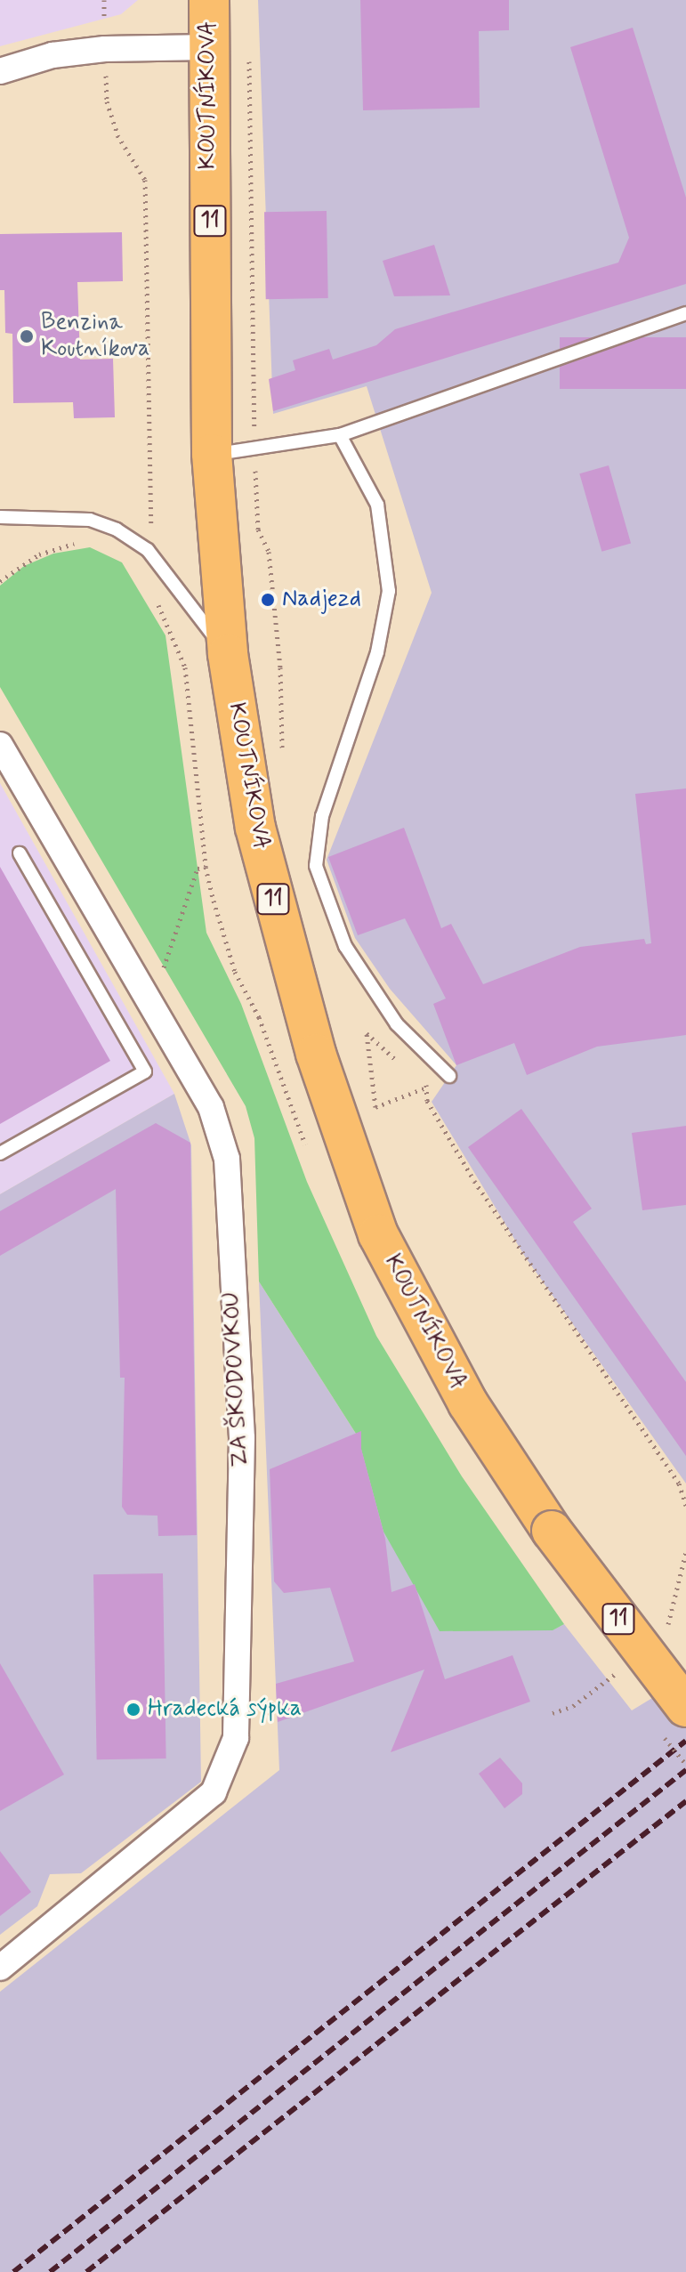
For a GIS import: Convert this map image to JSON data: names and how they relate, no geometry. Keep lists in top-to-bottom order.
{
  "streets": {
    "main road": ["KOUTNÍKOVA", "11"],
    "street": ["ZA ŠKODOVKOU"]
  },
  "places": ["Benzina Koutníkova", "Nadjezd", "Hradecká sýpka"]
}
